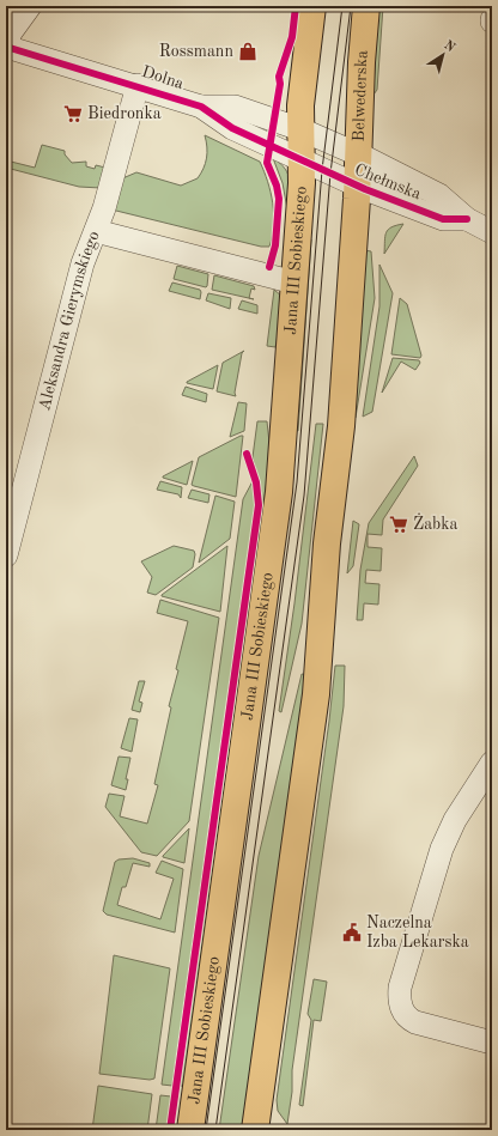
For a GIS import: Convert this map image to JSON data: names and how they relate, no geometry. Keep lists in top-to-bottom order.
{
  "streets": {
    "main road": ["Belwederska", "Jana III Sobieskiego"],
    "street": ["Dolna", "Chełmska", "Aleksandra Gierymskiego"]
  },
  "crossings": [
    ["Dolna", "Belwederska"],
    ["Dolna", "Chełmska"],
    ["Dolna", "Jana III Sobieskiego"],
    ["Belwederska", "Chełmska"],
    ["Chełmska", "Jana III Sobieskiego"],
    ["Jana III Sobieskiego", "Aleksandra Gierymskiego"]
  ],
  "places": {
    "shop": ["Rossmann"],
    "supermarket": ["Biedronka", "Żabka"],
    "public building": ["Naczelna Izba Lekarska"]
  },
  "north": "top right"
}
